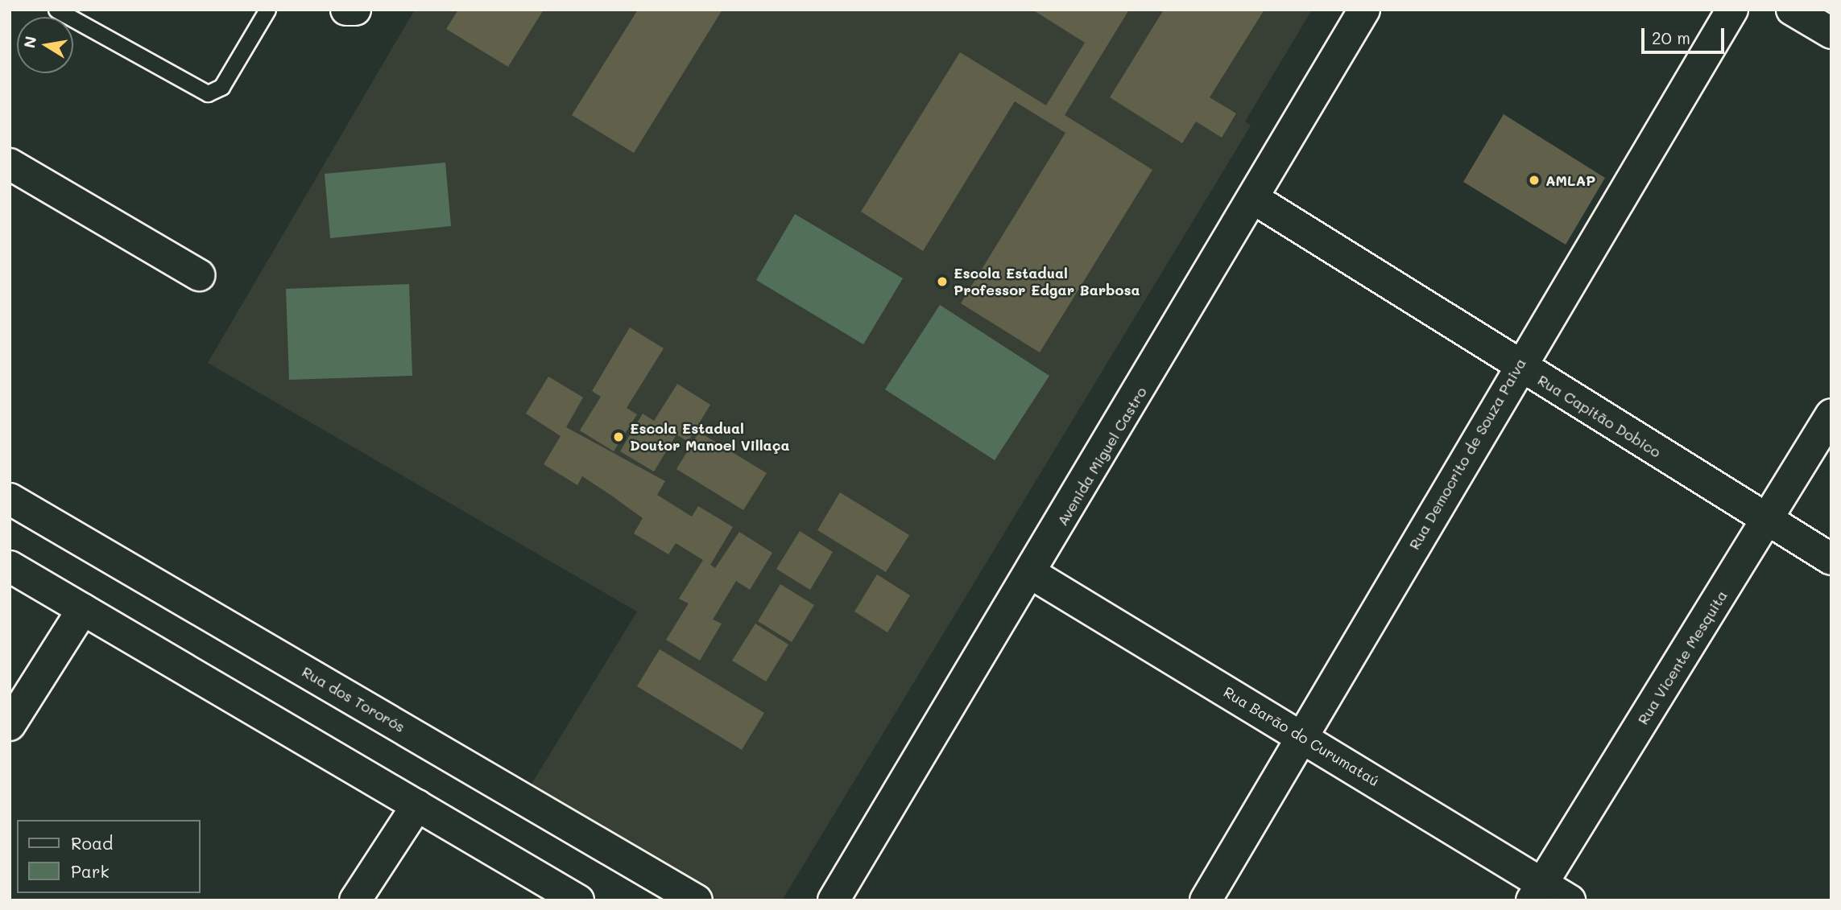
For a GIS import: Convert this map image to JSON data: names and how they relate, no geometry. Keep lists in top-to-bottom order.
{
  "streets": {
    "street": [
      "Rua Capitão Dobico",
      "Rua Democrito de Souza Paiva",
      "Avenida Miguel Castro",
      "Rua Vicente Mesquita",
      "Rua dos Tororós",
      "Rua Barão do Curumataú"
    ]
  },
  "crossings": [
    ["Rua Capitão Dobico", "Rua Democrito de Souza Paiva"],
    ["Rua Capitão Dobico", "Avenida Miguel Castro"],
    ["Rua Capitão Dobico", "Rua Vicente Mesquita"],
    ["Rua Democrito de Souza Paiva", "Rua Barão do Curumataú"],
    ["Avenida Miguel Castro", "Rua Barão do Curumataú"],
    ["Rua Vicente Mesquita", "Rua Barão do Curumataú"]
  ],
  "places": ["AMLAP", "Escola Estadual Professor Edgar Barbosa", "Escola Estadual Doutor Manoel Villaça"],
  "legend": ["Road", "Park"],
  "scale_bar": "20 m",
  "north": "left"
}
